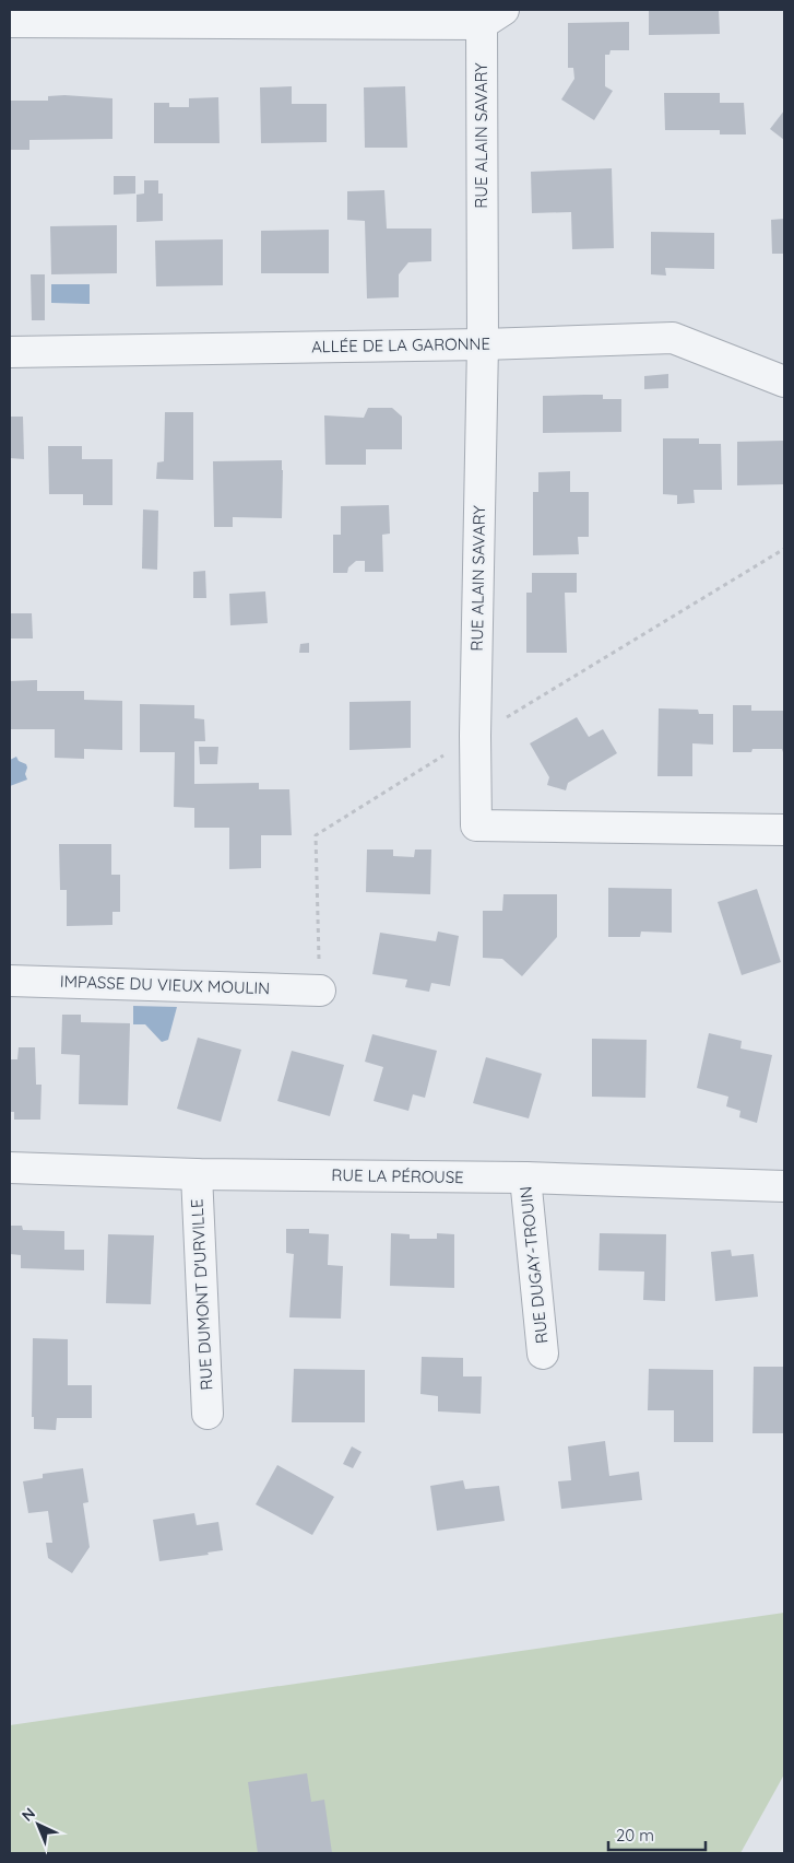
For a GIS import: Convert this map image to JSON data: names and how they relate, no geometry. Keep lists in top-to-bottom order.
{
  "streets": {
    "street": [
      "RUE ALAIN SAVARY",
      "ALLÉE DE LA GARONNE",
      "IMPASSE DU VIEUX MOULIN",
      "RUE LA PÉROUSE",
      "RUE DUGAY-TROUIN",
      "RUE DUMONT D'URVILLE"
    ]
  },
  "crossings": [
    ["RUE ALAIN SAVARY", "ALLÉE DE LA GARONNE"],
    ["RUE LA PÉROUSE", "RUE DUGAY-TROUIN"],
    ["RUE LA PÉROUSE", "RUE DUMONT D'URVILLE"]
  ],
  "scale_bar": "20 m",
  "north": "top left"
}
